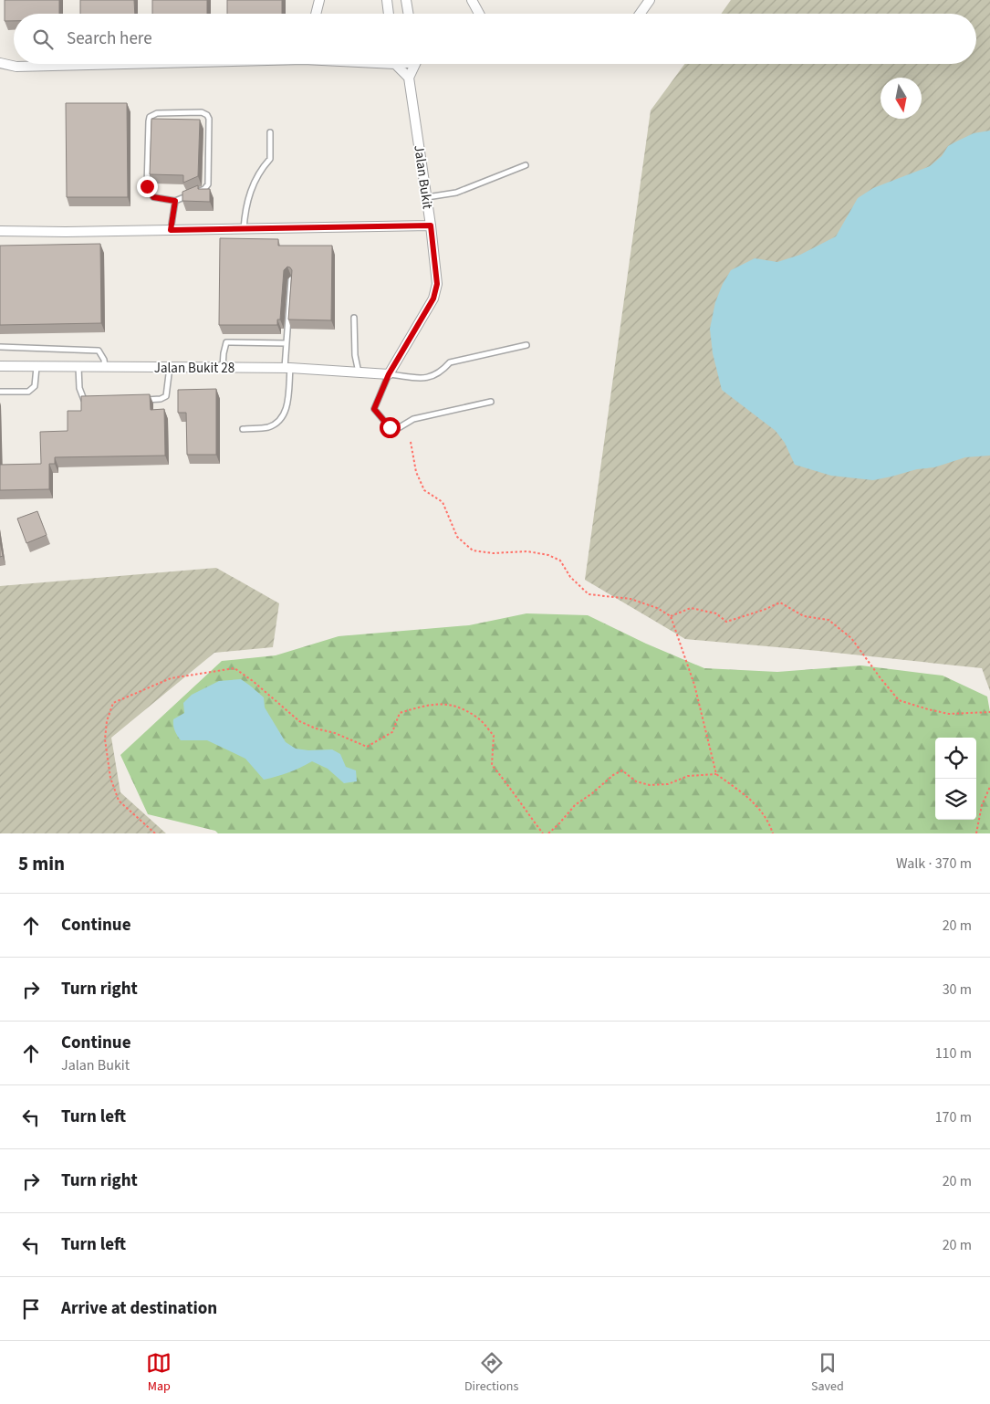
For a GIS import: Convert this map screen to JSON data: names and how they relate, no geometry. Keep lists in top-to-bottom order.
{
  "streets": {
    "street": ["Jalan Bukit", "Jalan Bukit 28"]
  },
  "crossings": [
    ["Jalan Bukit", "Jalan Bukit 28"]
  ],
  "north": "bottom",
  "page": {
    "search": "Search here",
    "heading": ["5 min", "Walk · 370 m"],
    "list": [
      ["Continue", "20 m"],
      ["Turn right", "30 m"],
      ["Continue", "Jalan Bukit", "110 m"],
      ["Turn left", "170 m"],
      ["Turn right", "20 m"],
      ["Turn left", "20 m"],
      "Arrive at destination"
    ],
    "nav": ["Map", "Directions", "Saved"]
  }
}
